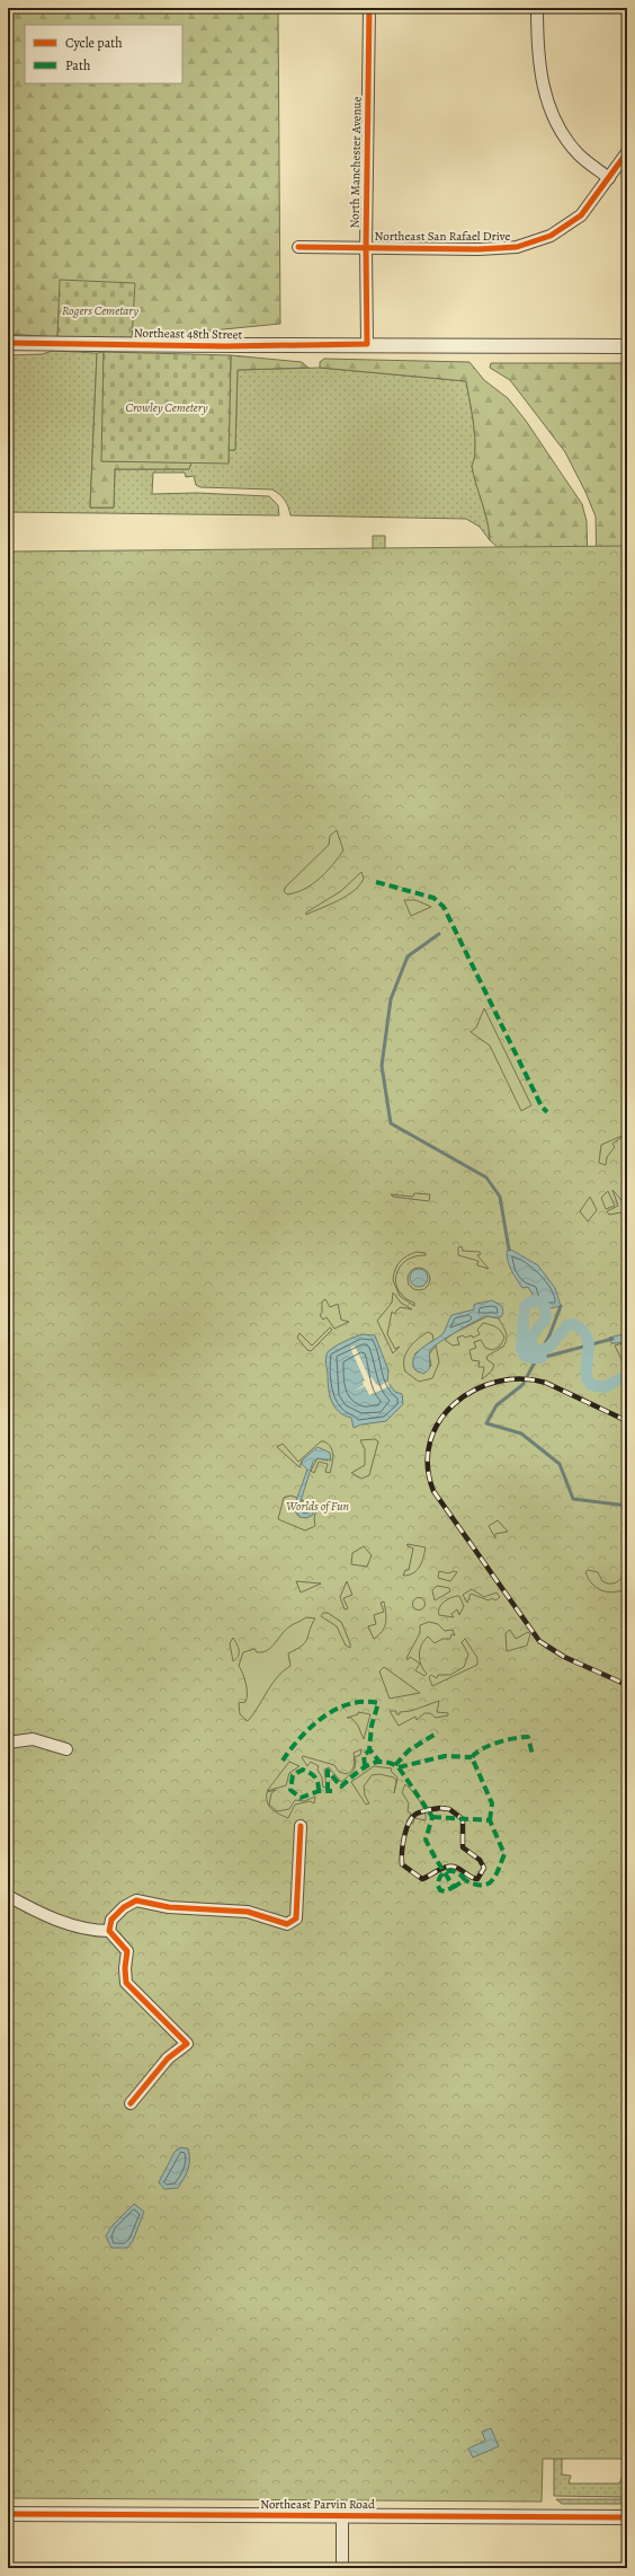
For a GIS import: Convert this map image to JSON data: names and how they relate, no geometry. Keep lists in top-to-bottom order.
{
  "streets": {
    "street": [
      "North Manchester Avenue",
      "Northeast San Rafael Drive",
      "Northeast 48th Street",
      "Northeast Parvin Road"
    ]
  },
  "crossings": [
    ["North Manchester Avenue", "Northeast San Rafael Drive"],
    ["North Manchester Avenue", "Northeast 48th Street"]
  ],
  "parks": ["Rogers Cemetary", "Crowley Cemetery", "Worlds of Fun"],
  "legend": ["Cycle path", "Path"]
}
